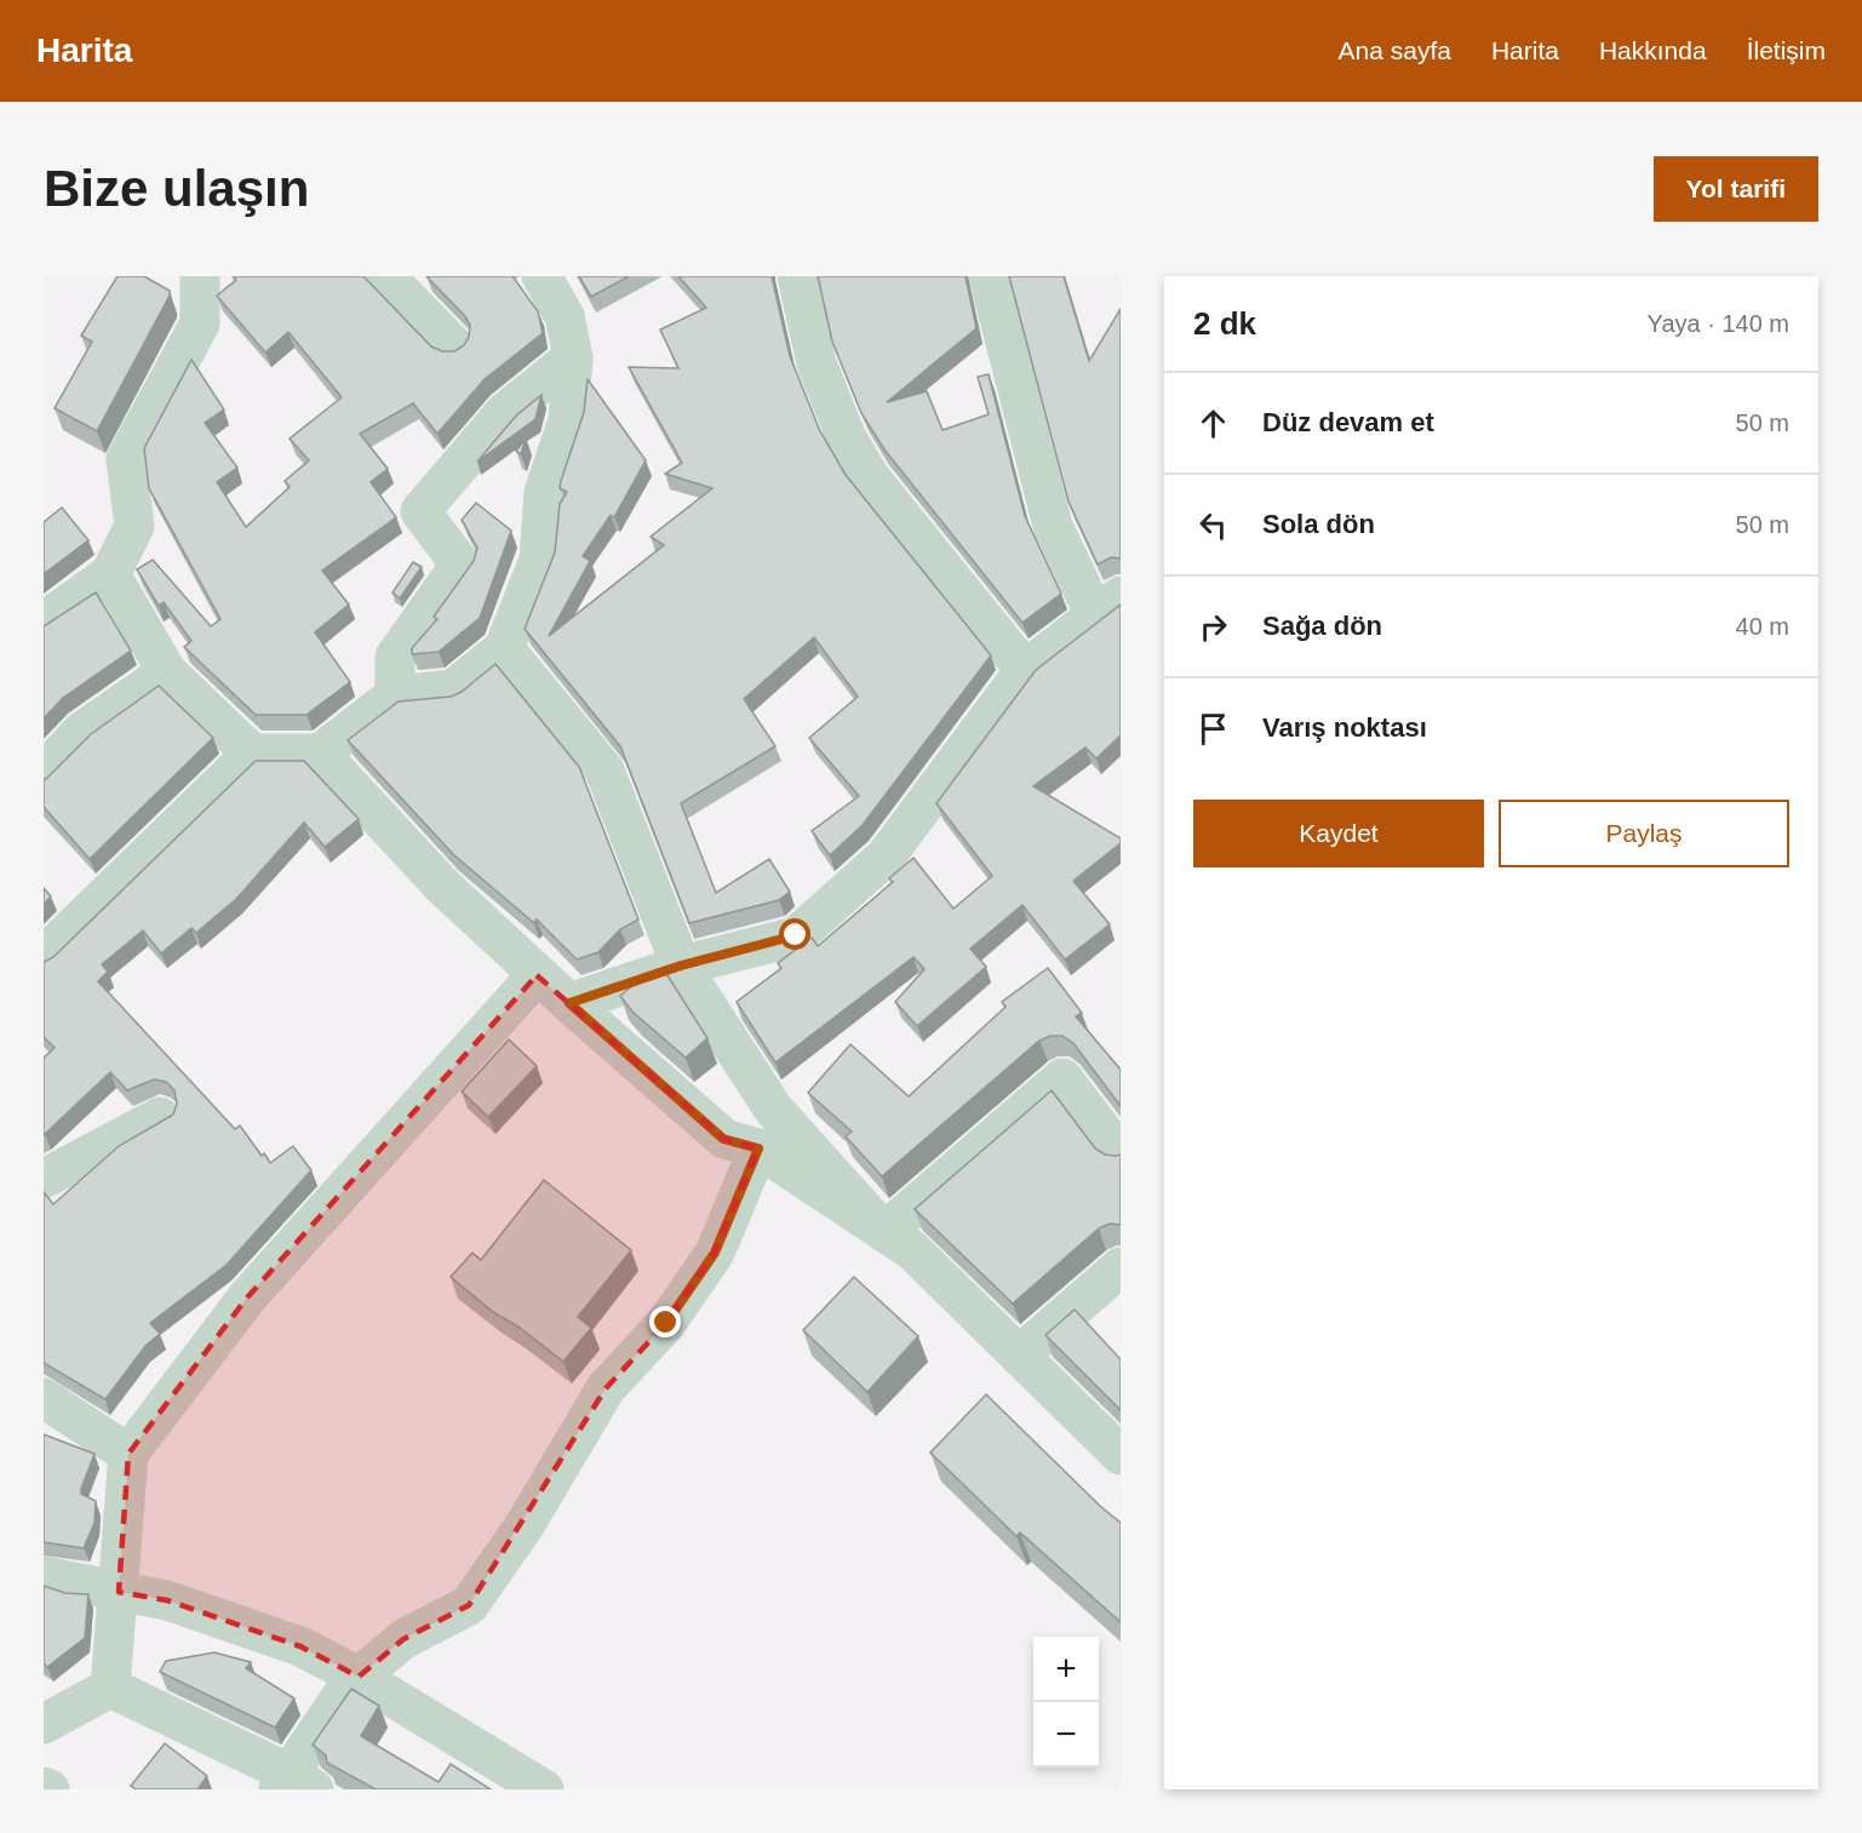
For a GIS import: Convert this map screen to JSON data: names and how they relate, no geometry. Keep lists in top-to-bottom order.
{
  "page": {
    "header": "Harita",
    "nav": [
      "Ana sayfa",
      "Harita",
      "Hakkında",
      "İletişim"
    ],
    "buttons": [
      "Yol tarifi",
      ["Kaydet", "Paylaş"]
    ],
    "title": "Bize ulaşın",
    "heading": ["2 dk", "Yaya · 140 m"],
    "list": [
      ["Düz devam et", "50 m"],
      ["Sola dön", "50 m"],
      ["Sağa dön", "40 m"],
      "Varış noktası"
    ],
    "map_buttons": ["+", "−"]
  }
}
